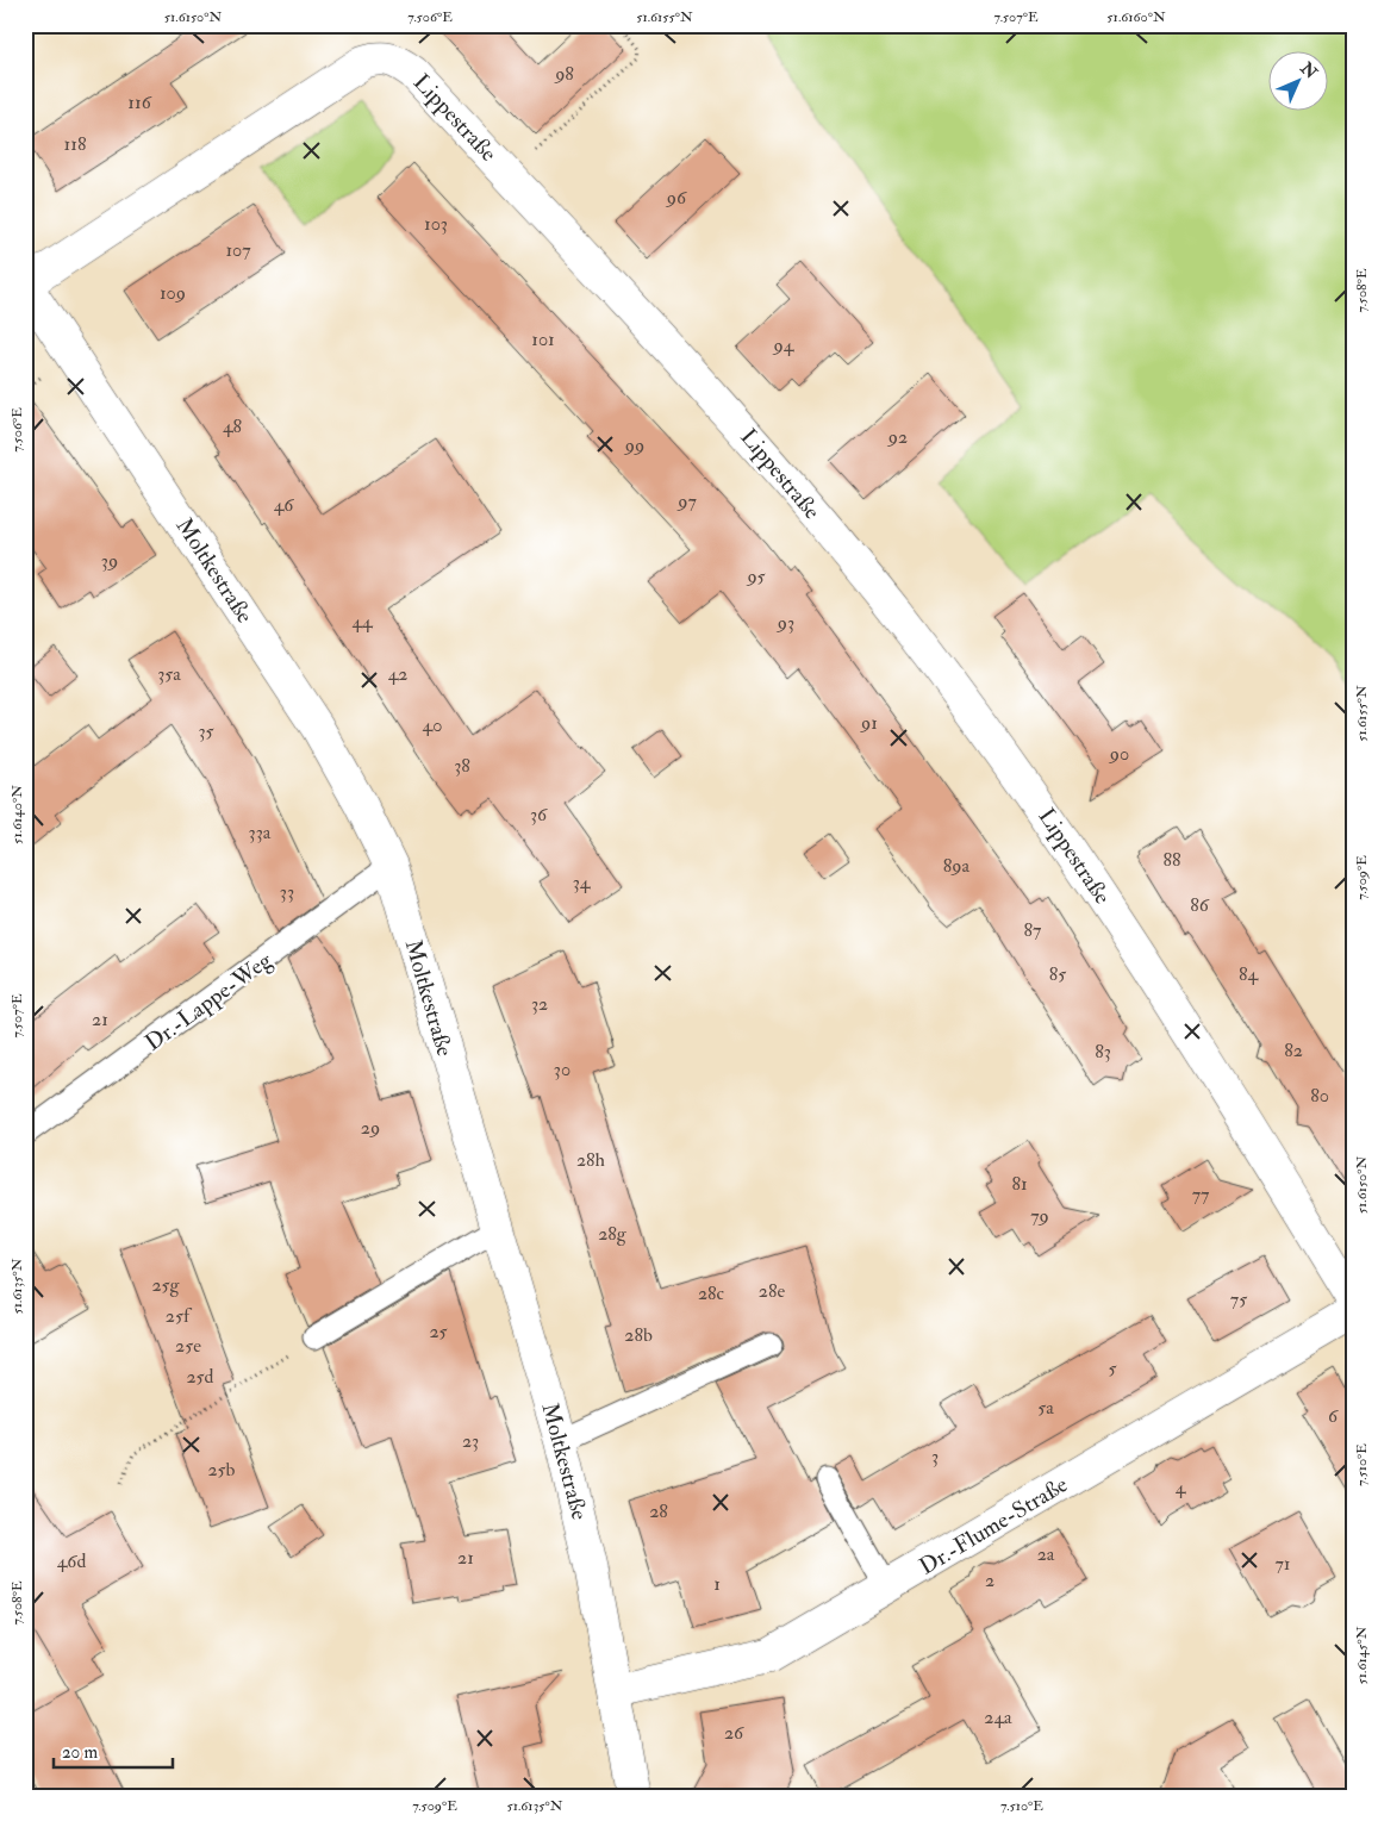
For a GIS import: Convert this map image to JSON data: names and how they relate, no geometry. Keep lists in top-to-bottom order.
{
  "streets": {
    "street": ["Lippestraße", "Moltkestraße", "Dr.-Flume-Straße"],
    "lane": ["Dr.-Lappe-Weg"]
  },
  "crossings": [
    ["Lippestraße", "Moltkestraße"],
    ["Moltkestraße", "Dr.-Lappe-Weg"],
    ["Moltkestraße", "Dr.-Flume-Straße"]
  ],
  "house_numbers": [
    "98",
    "116",
    "118",
    "96",
    "103",
    "107",
    "109",
    "101",
    "94",
    "48",
    "92",
    "99",
    "97",
    "46",
    "39",
    "95",
    "44",
    "93",
    "35a",
    "42",
    "91",
    "40",
    "35",
    "90",
    "38",
    "36",
    "33a",
    "88",
    "89a",
    "34",
    "33",
    "86",
    "87",
    "85",
    "84",
    "32",
    "21",
    "82",
    "83",
    "30",
    "80",
    "29",
    "28h",
    "81",
    "77",
    "79",
    "28g",
    "25g",
    "28e",
    "28c",
    "75",
    "25f",
    "25",
    "28b",
    "25e",
    "5",
    "25d",
    "5a",
    "6",
    "23",
    "3",
    "25b",
    "4",
    "28",
    "2a",
    "21",
    "46d",
    "71",
    "2",
    "1",
    "24a",
    "26"
  ],
  "scale_bar": "20 m",
  "north": "top right",
  "coordinates": [
    "51.6150°N",
    "7.506°E",
    "51.6155°N",
    "7.507°E",
    "51.6160°N",
    "7.508°E",
    "51.6140°N",
    "7.509°E",
    "51.6135°N",
    "7.510°E",
    "51.6145°N"
  ]
}
